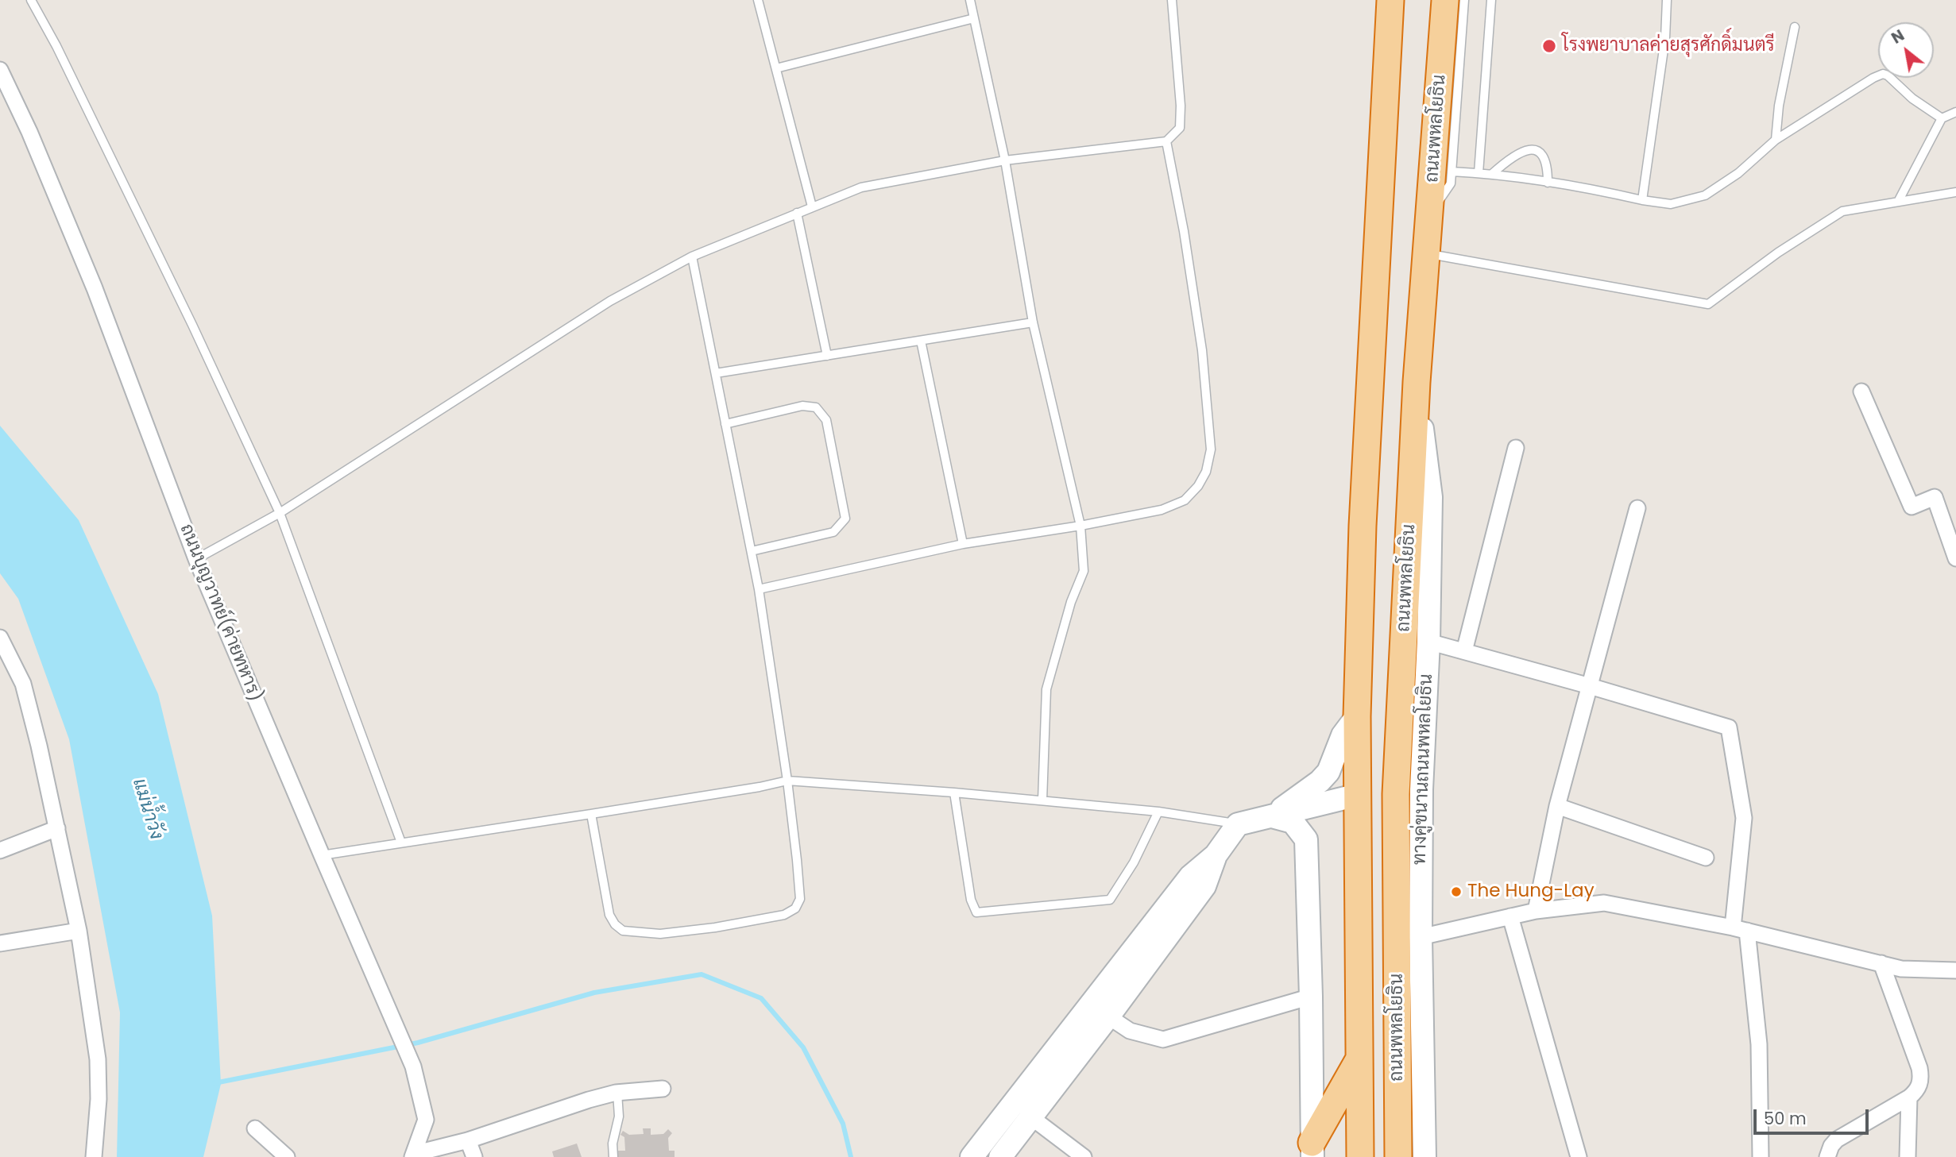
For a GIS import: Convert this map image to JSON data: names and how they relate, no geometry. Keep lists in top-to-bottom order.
{
  "streets": {
    "highway": ["ถนนพหลโยธิน"],
    "main road": ["ทางคู่ขนานถนนพหลโยธิน"],
    "street": ["ถนนบุญวาทย์(ค่ายทหาร)"]
  },
  "crossings": [
    ["ถนนพหลโยธิน", "ทางคู่ขนานถนนพหลโยธิน"]
  ],
  "water": ["แม่น้ำวัง"],
  "places": ["โรงพยาบาลค่ายสุรศักดิ์มนตรี", "The Hung-Lay"],
  "scale_bar": "50 m",
  "north": "top left"
}
